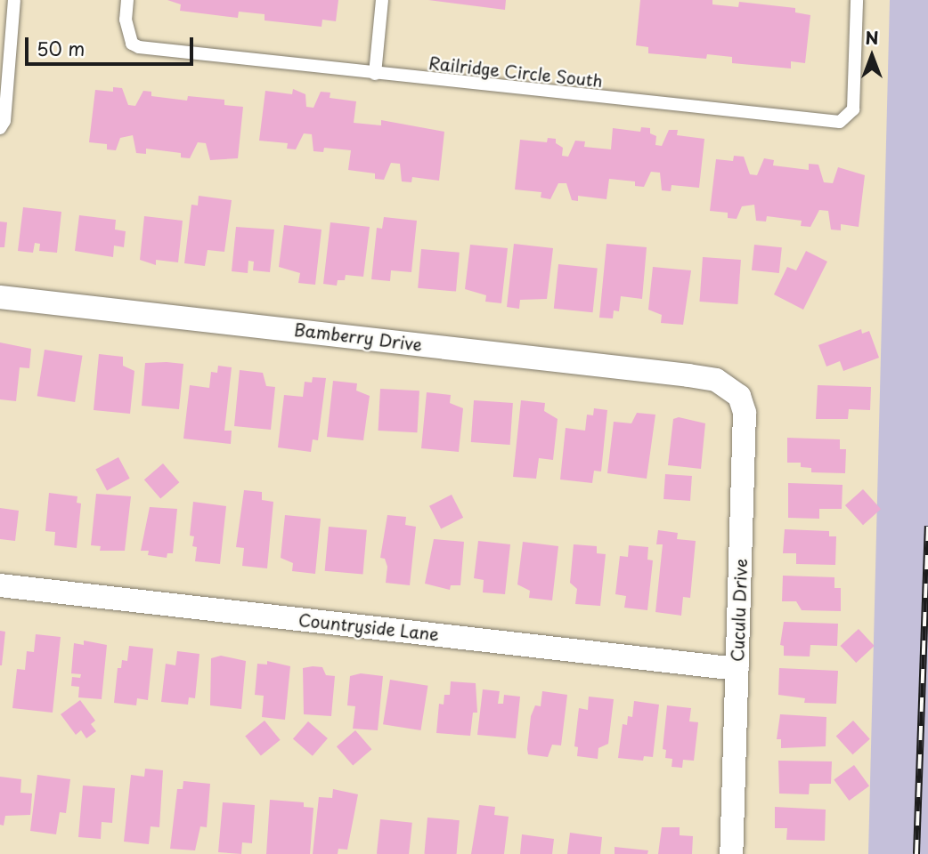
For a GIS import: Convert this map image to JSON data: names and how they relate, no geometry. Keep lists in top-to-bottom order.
{
  "streets": {
    "street": ["Bamberry Drive", "Cuculu Drive", "Countryside Lane"],
    "lane": ["Railridge Circle South"]
  },
  "crossings": [
    ["Bamberry Drive", "Cuculu Drive"],
    ["Cuculu Drive", "Countryside Lane"]
  ],
  "scale_bar": "50 m",
  "north": "top"
}
